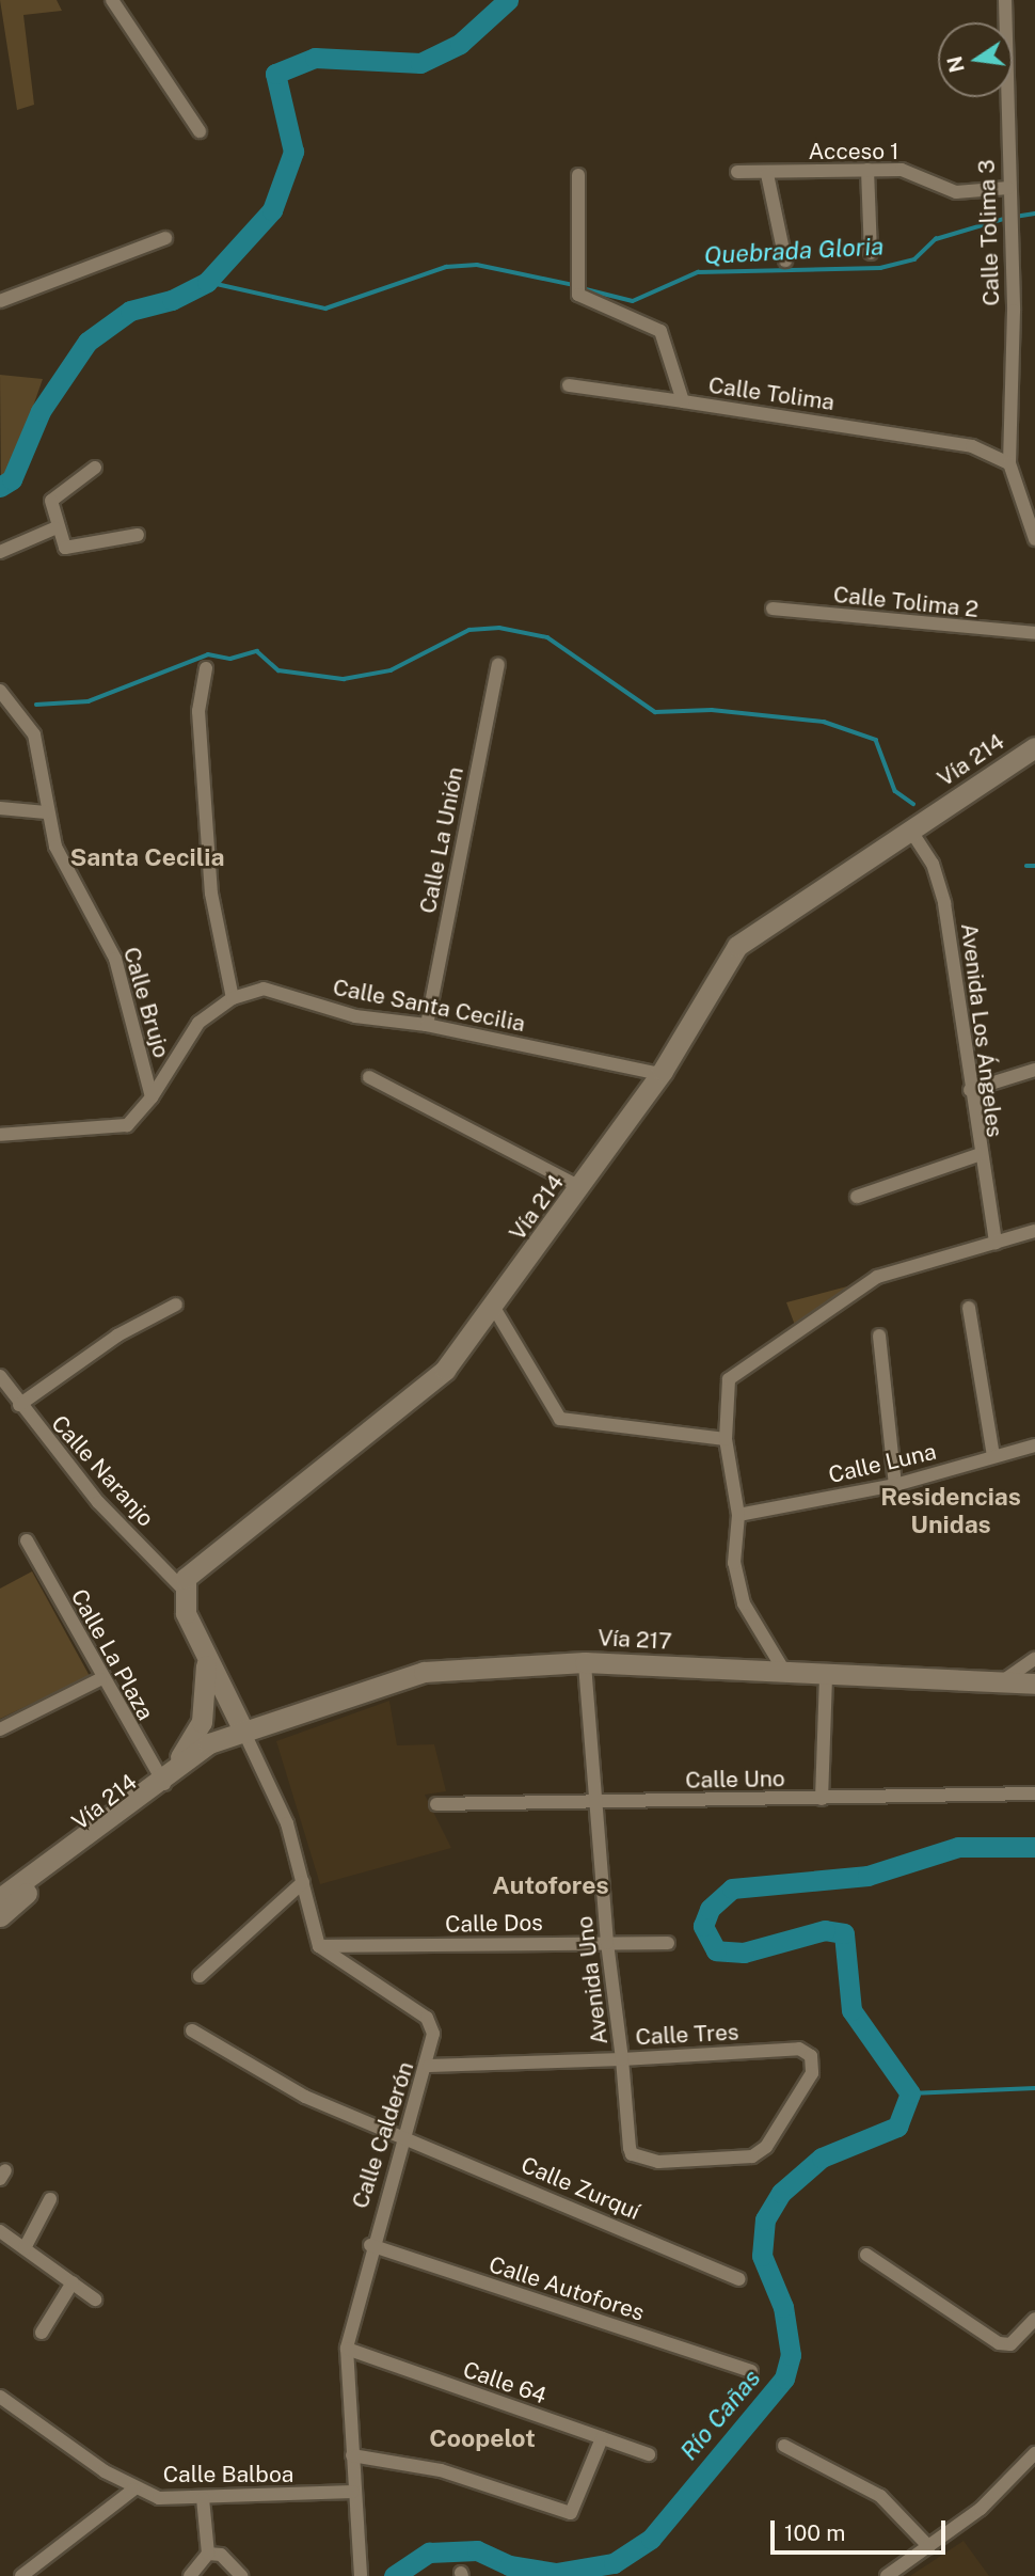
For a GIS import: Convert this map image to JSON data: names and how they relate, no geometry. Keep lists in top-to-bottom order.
{
  "streets": {
    "main road": ["Vía 214", "Vía 217"],
    "street": [
      "Acceso 1",
      "Calle Tolima 3",
      "Calle Tolima",
      "Calle Tolima 2",
      "Calle La Unión",
      "Calle Brujo",
      "Calle Santa Cecilia",
      "Avenida Los Ángeles",
      "Calle Luna",
      "Calle Naranjo",
      "Calle La Plaza",
      "Calle Uno",
      "Calle Dos",
      "Avenida Uno",
      "Calle Tres",
      "Calle Calderón",
      "Calle Zurquí",
      "Calle Autofores",
      "Calle 64",
      "Calle Balboa"
    ]
  },
  "crossings": [
    ["Acceso 1", "Calle Tolima 3"],
    ["Calle Tolima 3", "Calle Tolima"],
    ["Vía 214", "Calle Santa Cecilia"],
    ["Vía 214", "Avenida Los Ángeles"],
    ["Vía 214", "Calle Naranjo"],
    ["Vía 214", "Vía 217"],
    ["Vía 214", "Calle La Plaza"],
    ["Calle La Unión", "Calle Santa Cecilia"],
    ["Calle Brujo", "Calle Santa Cecilia"],
    ["Vía 217", "Avenida Uno"],
    ["Calle Uno", "Avenida Uno"],
    ["Calle Dos", "Avenida Uno"],
    ["Calle Dos", "Calle Calderón"],
    ["Avenida Uno", "Calle Tres"],
    ["Calle Tres", "Calle Calderón"],
    ["Calle Calderón", "Calle Zurquí"],
    ["Calle Calderón", "Calle Autofores"],
    ["Calle Calderón", "Calle 64"],
    ["Calle Calderón", "Calle Balboa"]
  ],
  "districts": [
    "Santa Cecilia",
    "Residencias Unidas",
    "Autofores",
    "Coopelot"
  ],
  "water": ["Quebrada Gloria", "Río Cañas"],
  "scale_bar": "100 m",
  "north": "left"
}
